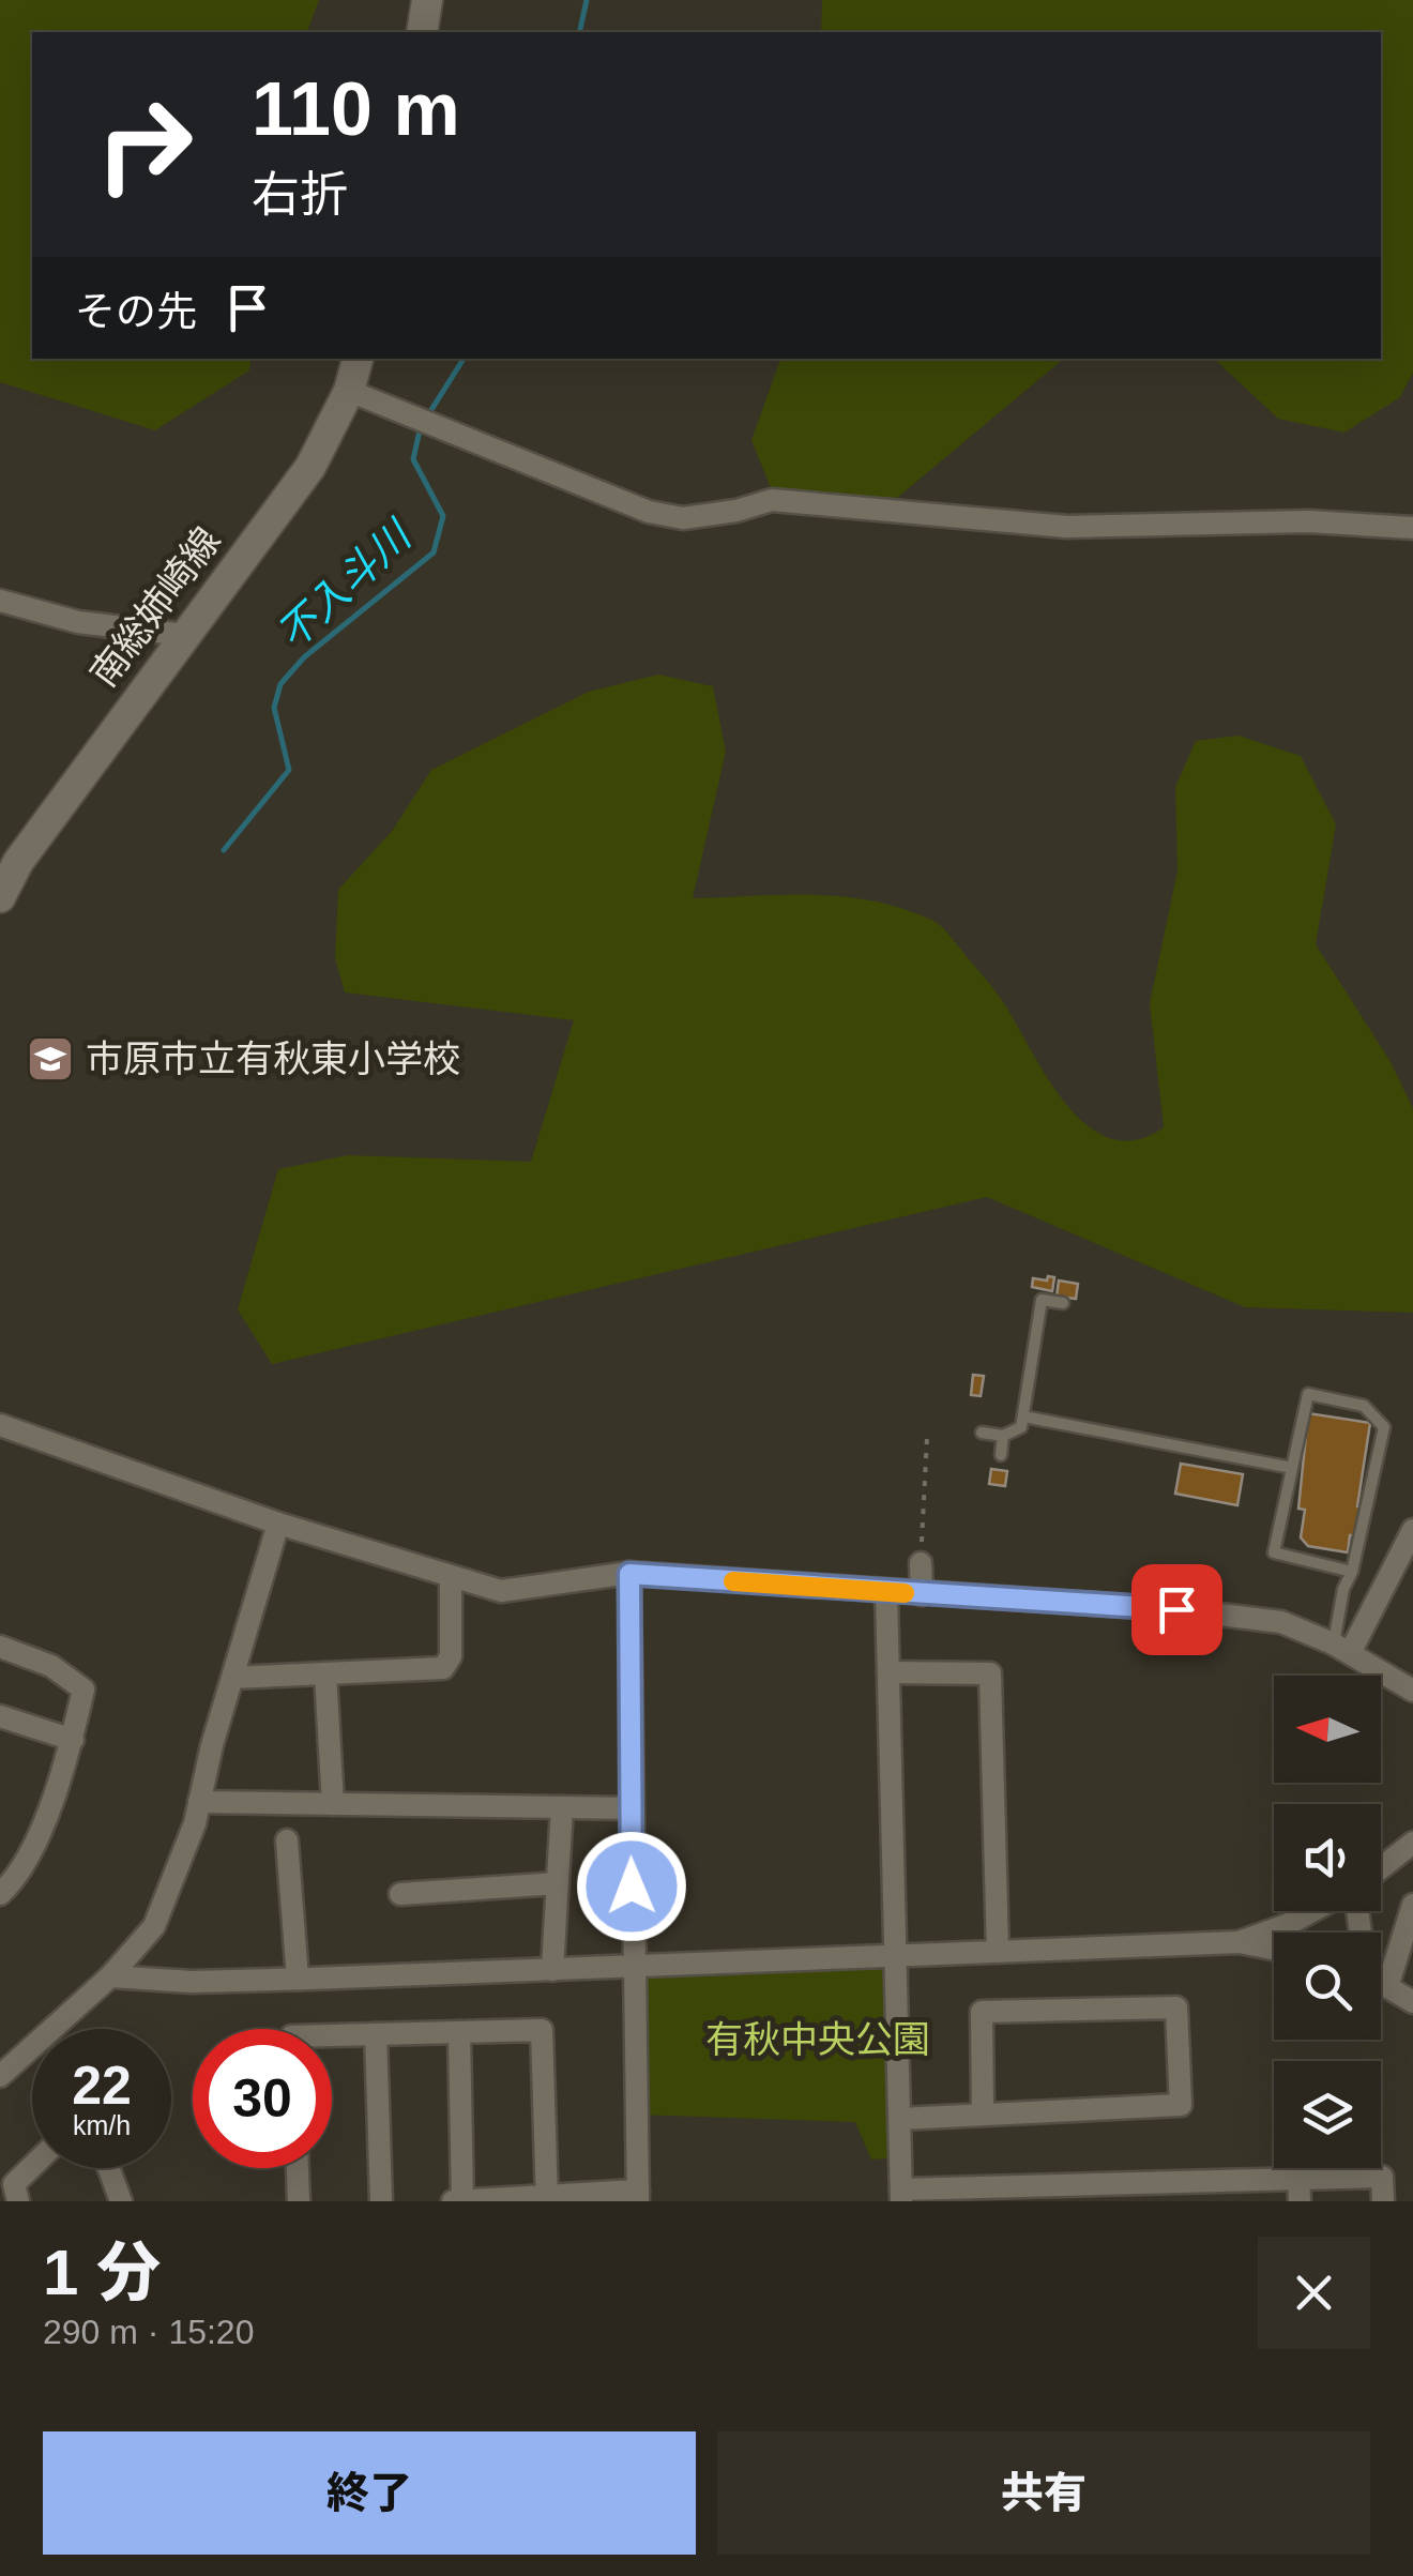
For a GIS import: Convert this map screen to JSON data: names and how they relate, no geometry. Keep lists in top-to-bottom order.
{
  "streets": {
    "main road": ["南総姉崎線"]
  },
  "water": ["不入斗川"],
  "parks": ["有秋中央公園"],
  "places": {
    "school or university": ["市原市立有秋東小学校"]
  },
  "north": "left",
  "page": {
    "turn": ["110 m", "右折"],
    "then": "その先",
    "speed": "22 km/h",
    "limit": "30",
    "heading": ["1 分", "290 m · 15:20"],
    "buttons": ["終了", "共有"]
  }
}
